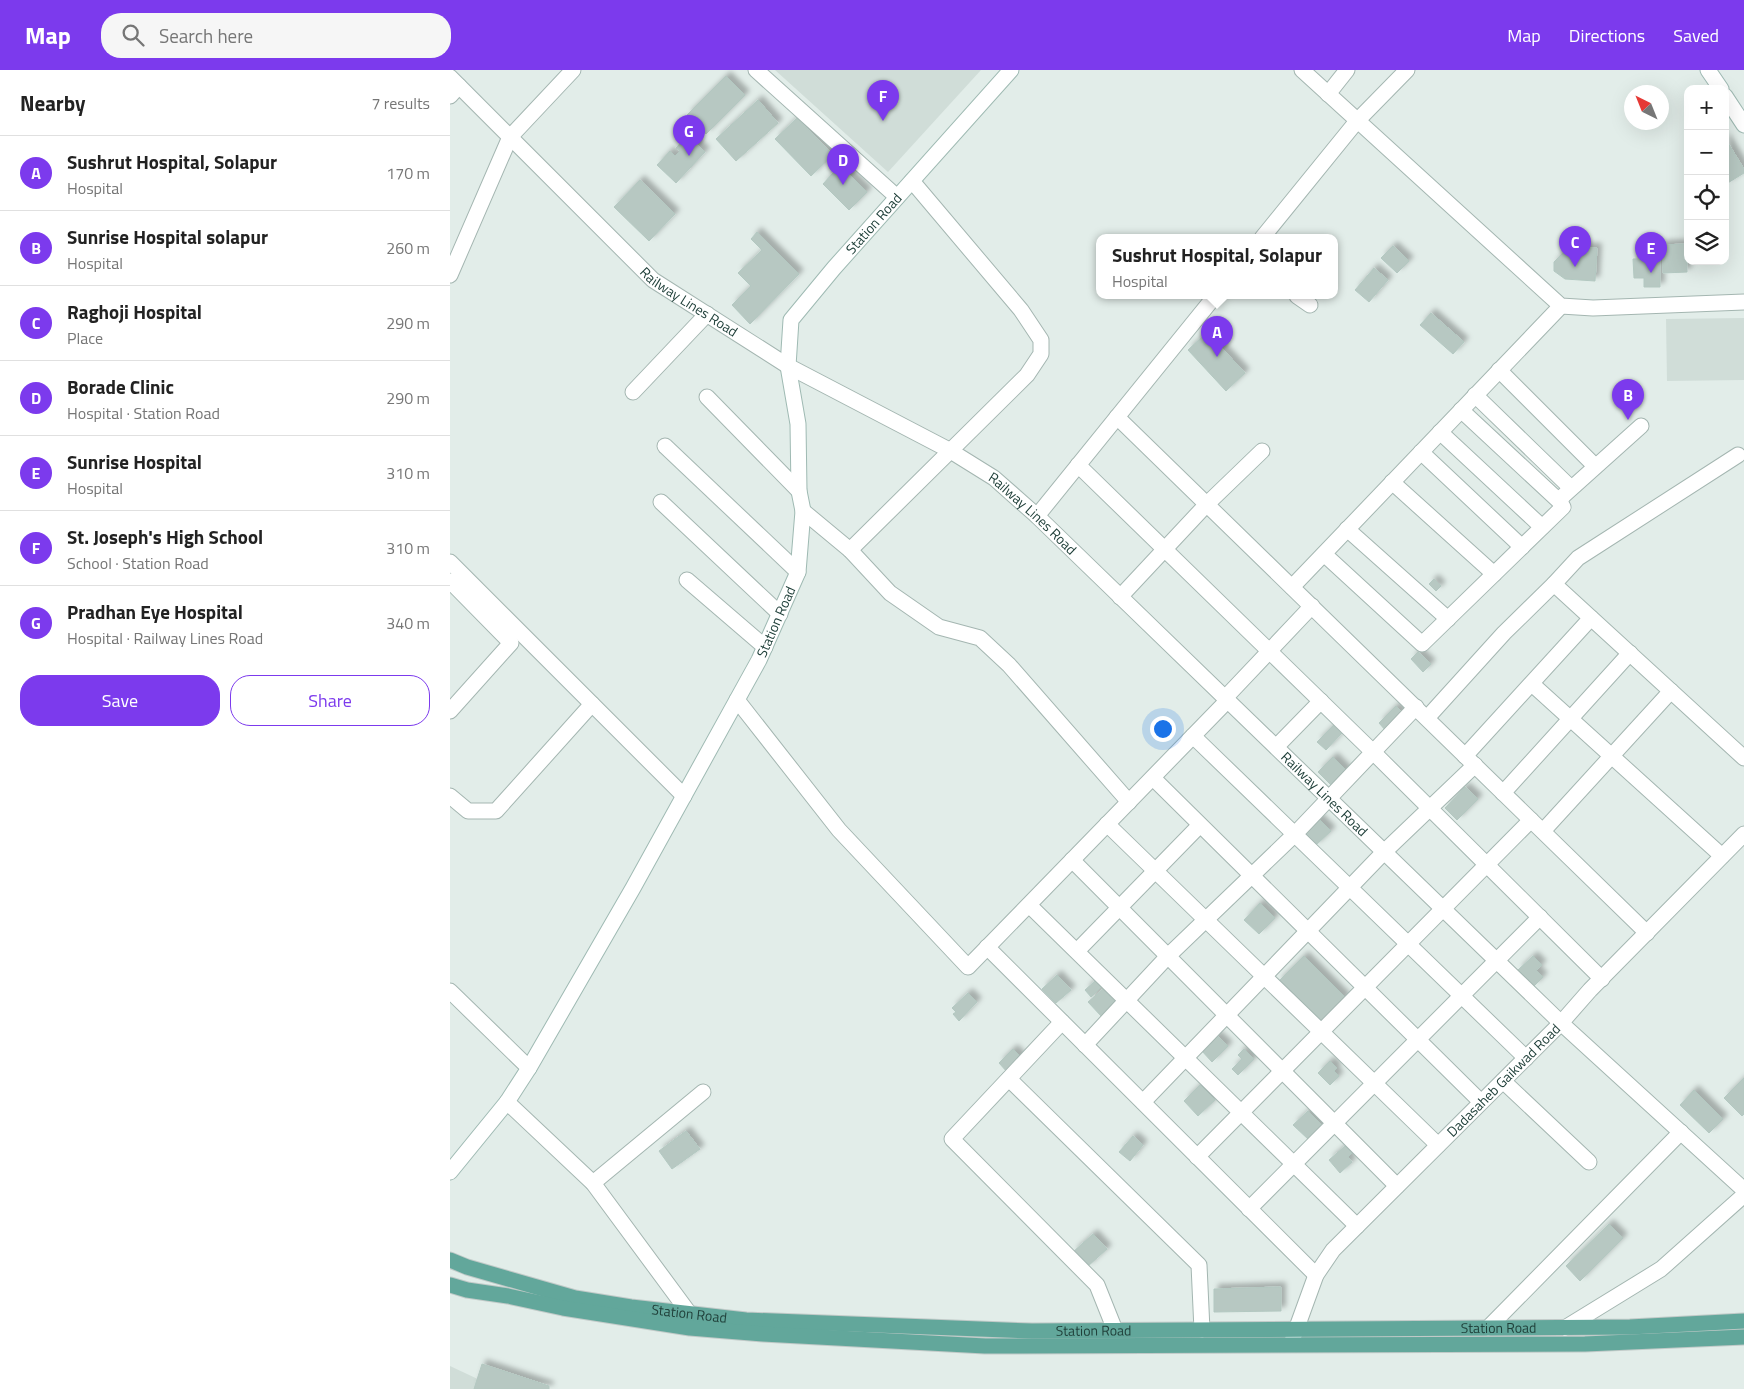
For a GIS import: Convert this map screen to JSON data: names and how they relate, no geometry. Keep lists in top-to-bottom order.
{
  "streets": {
    "main road": ["Station Road"],
    "street": ["Railway Lines Road", "Dadasaheb Gaikwad Road"]
  },
  "crossings": [
    ["Station Road", "Railway Lines Road"],
    ["Station Road", "Dadasaheb Gaikwad Road"],
    ["Railway Lines Road", "Dadasaheb Gaikwad Road"]
  ],
  "north": "top left",
  "page": {
    "header": "Map",
    "search": "Search here",
    "nav": ["Map", "Directions", "Saved"],
    "heading": ["Nearby", "7 results"],
    "pins": [
      "F",
      "G",
      "D",
      "C",
      "E",
      "A",
      "B"
    ],
    "map_buttons": ["+", "−"],
    "list": [
      {
        "mark": "A",
        "name": "Sushrut Hospital, Solapur",
        "note": "Hospital",
        "value": "170 m"
      },
      {
        "mark": "B",
        "name": "Sunrise Hospital solapur",
        "note": "Hospital",
        "value": "260 m"
      },
      {
        "mark": "C",
        "name": "Raghoji Hospital",
        "note": "Place",
        "value": "290 m"
      },
      {
        "mark": "D",
        "name": "Borade Clinic",
        "note": "Hospital · Station Road",
        "value": "290 m"
      },
      {
        "mark": "E",
        "name": "Sunrise Hospital",
        "note": "Hospital",
        "value": "310 m"
      },
      {
        "mark": "F",
        "name": "St. Joseph's High School",
        "note": "School · Station Road",
        "value": "310 m"
      },
      {
        "mark": "G",
        "name": "Pradhan Eye Hospital",
        "note": "Hospital · Railway Lines Road",
        "value": "340 m"
      }
    ],
    "popup": ["Sushrut Hospital, Solapur", "Hospital"],
    "buttons": ["Save", "Share"]
  }
}
